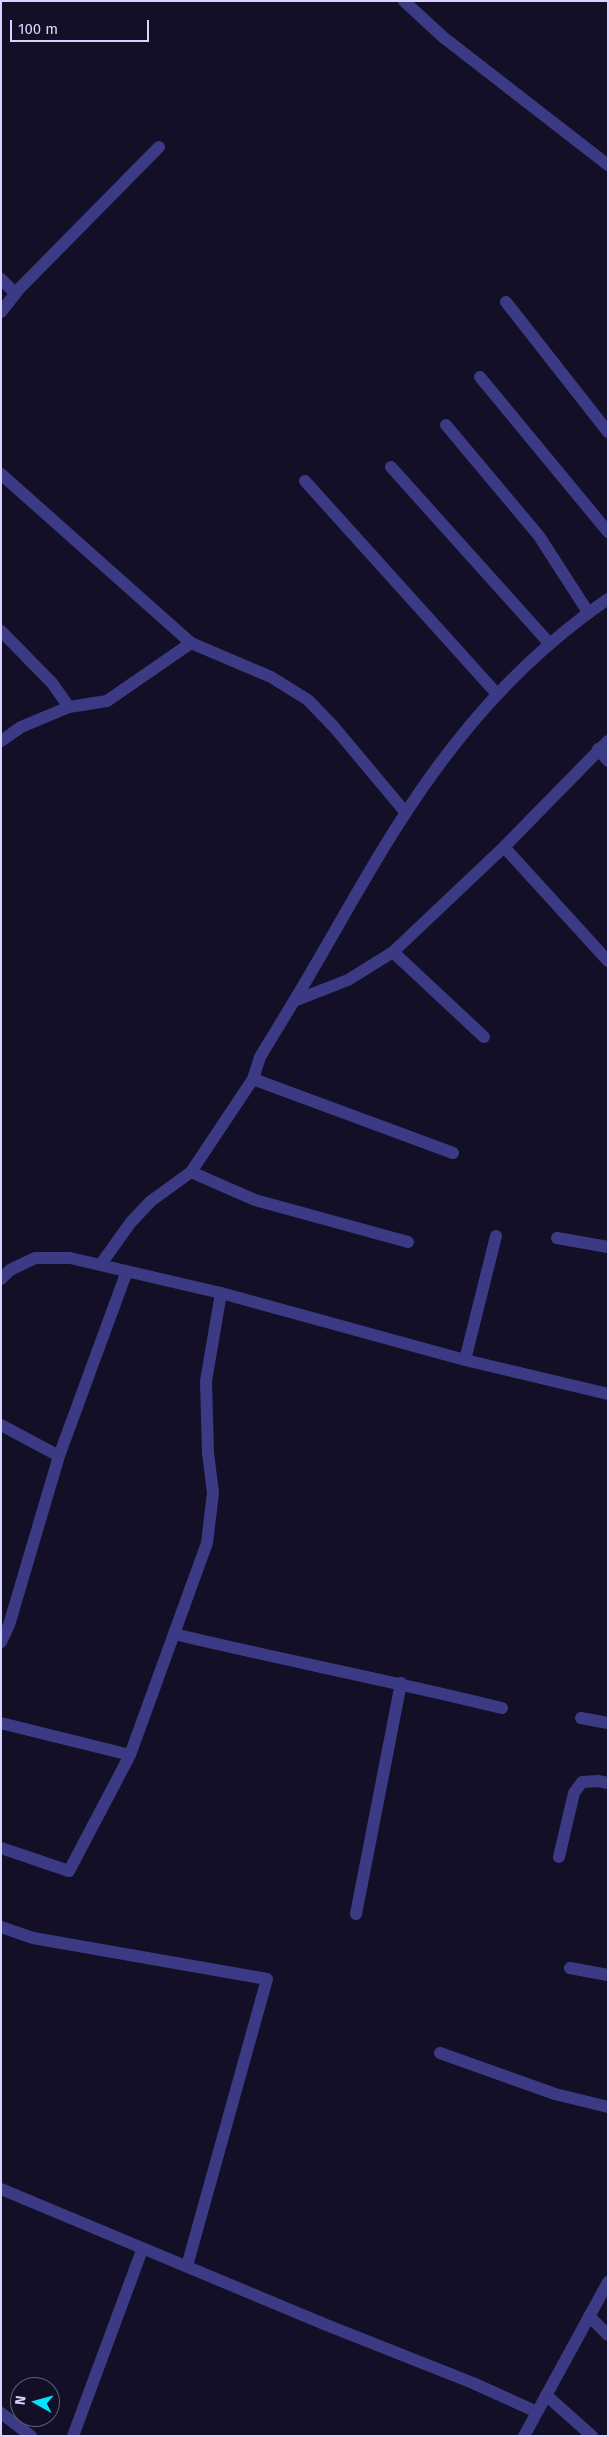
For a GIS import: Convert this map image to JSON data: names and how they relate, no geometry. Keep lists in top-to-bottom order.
{
  "scale_bar": "100 m",
  "north": "left"
}
